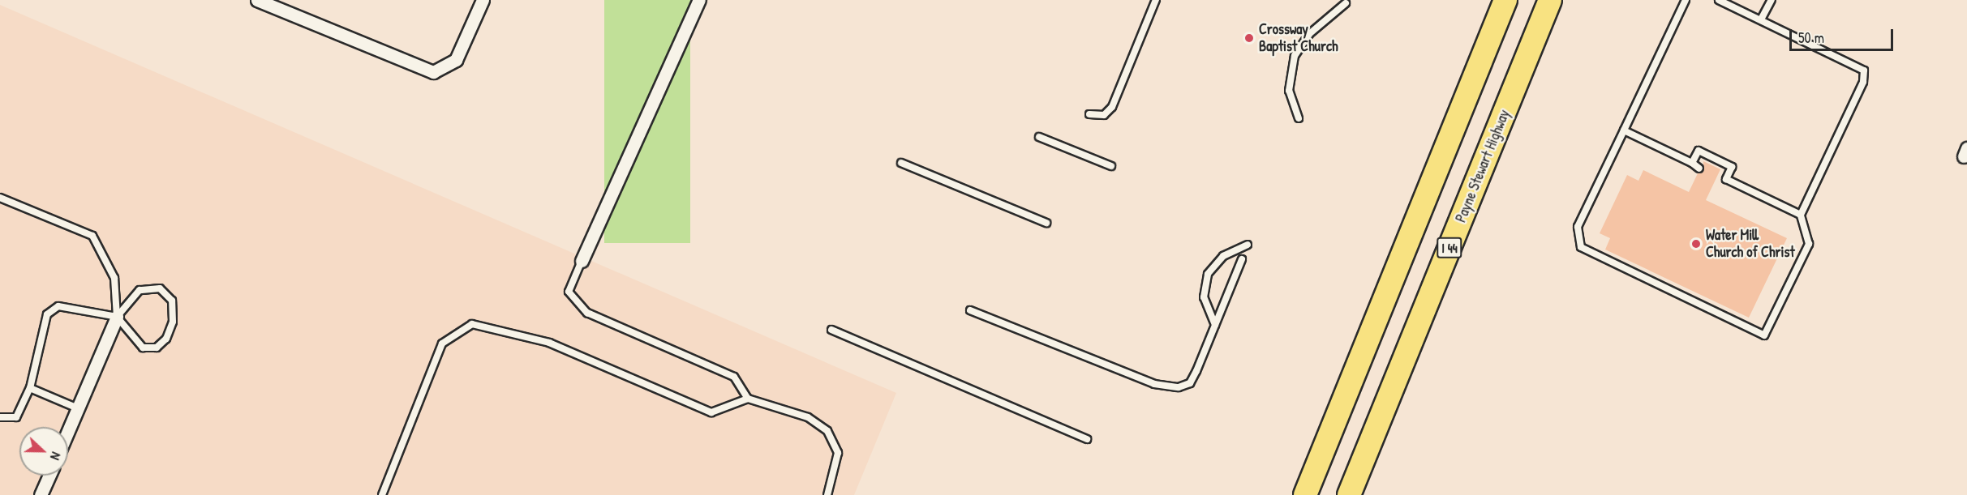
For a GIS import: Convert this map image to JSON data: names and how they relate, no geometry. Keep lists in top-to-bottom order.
{
  "streets": {
    "highway": ["Payne Stewart Highway", "I 44"]
  },
  "places": ["Crossway Baptist Church", "Water Mill Church of Christ"],
  "scale_bar": "50 m",
  "north": "right"
}
